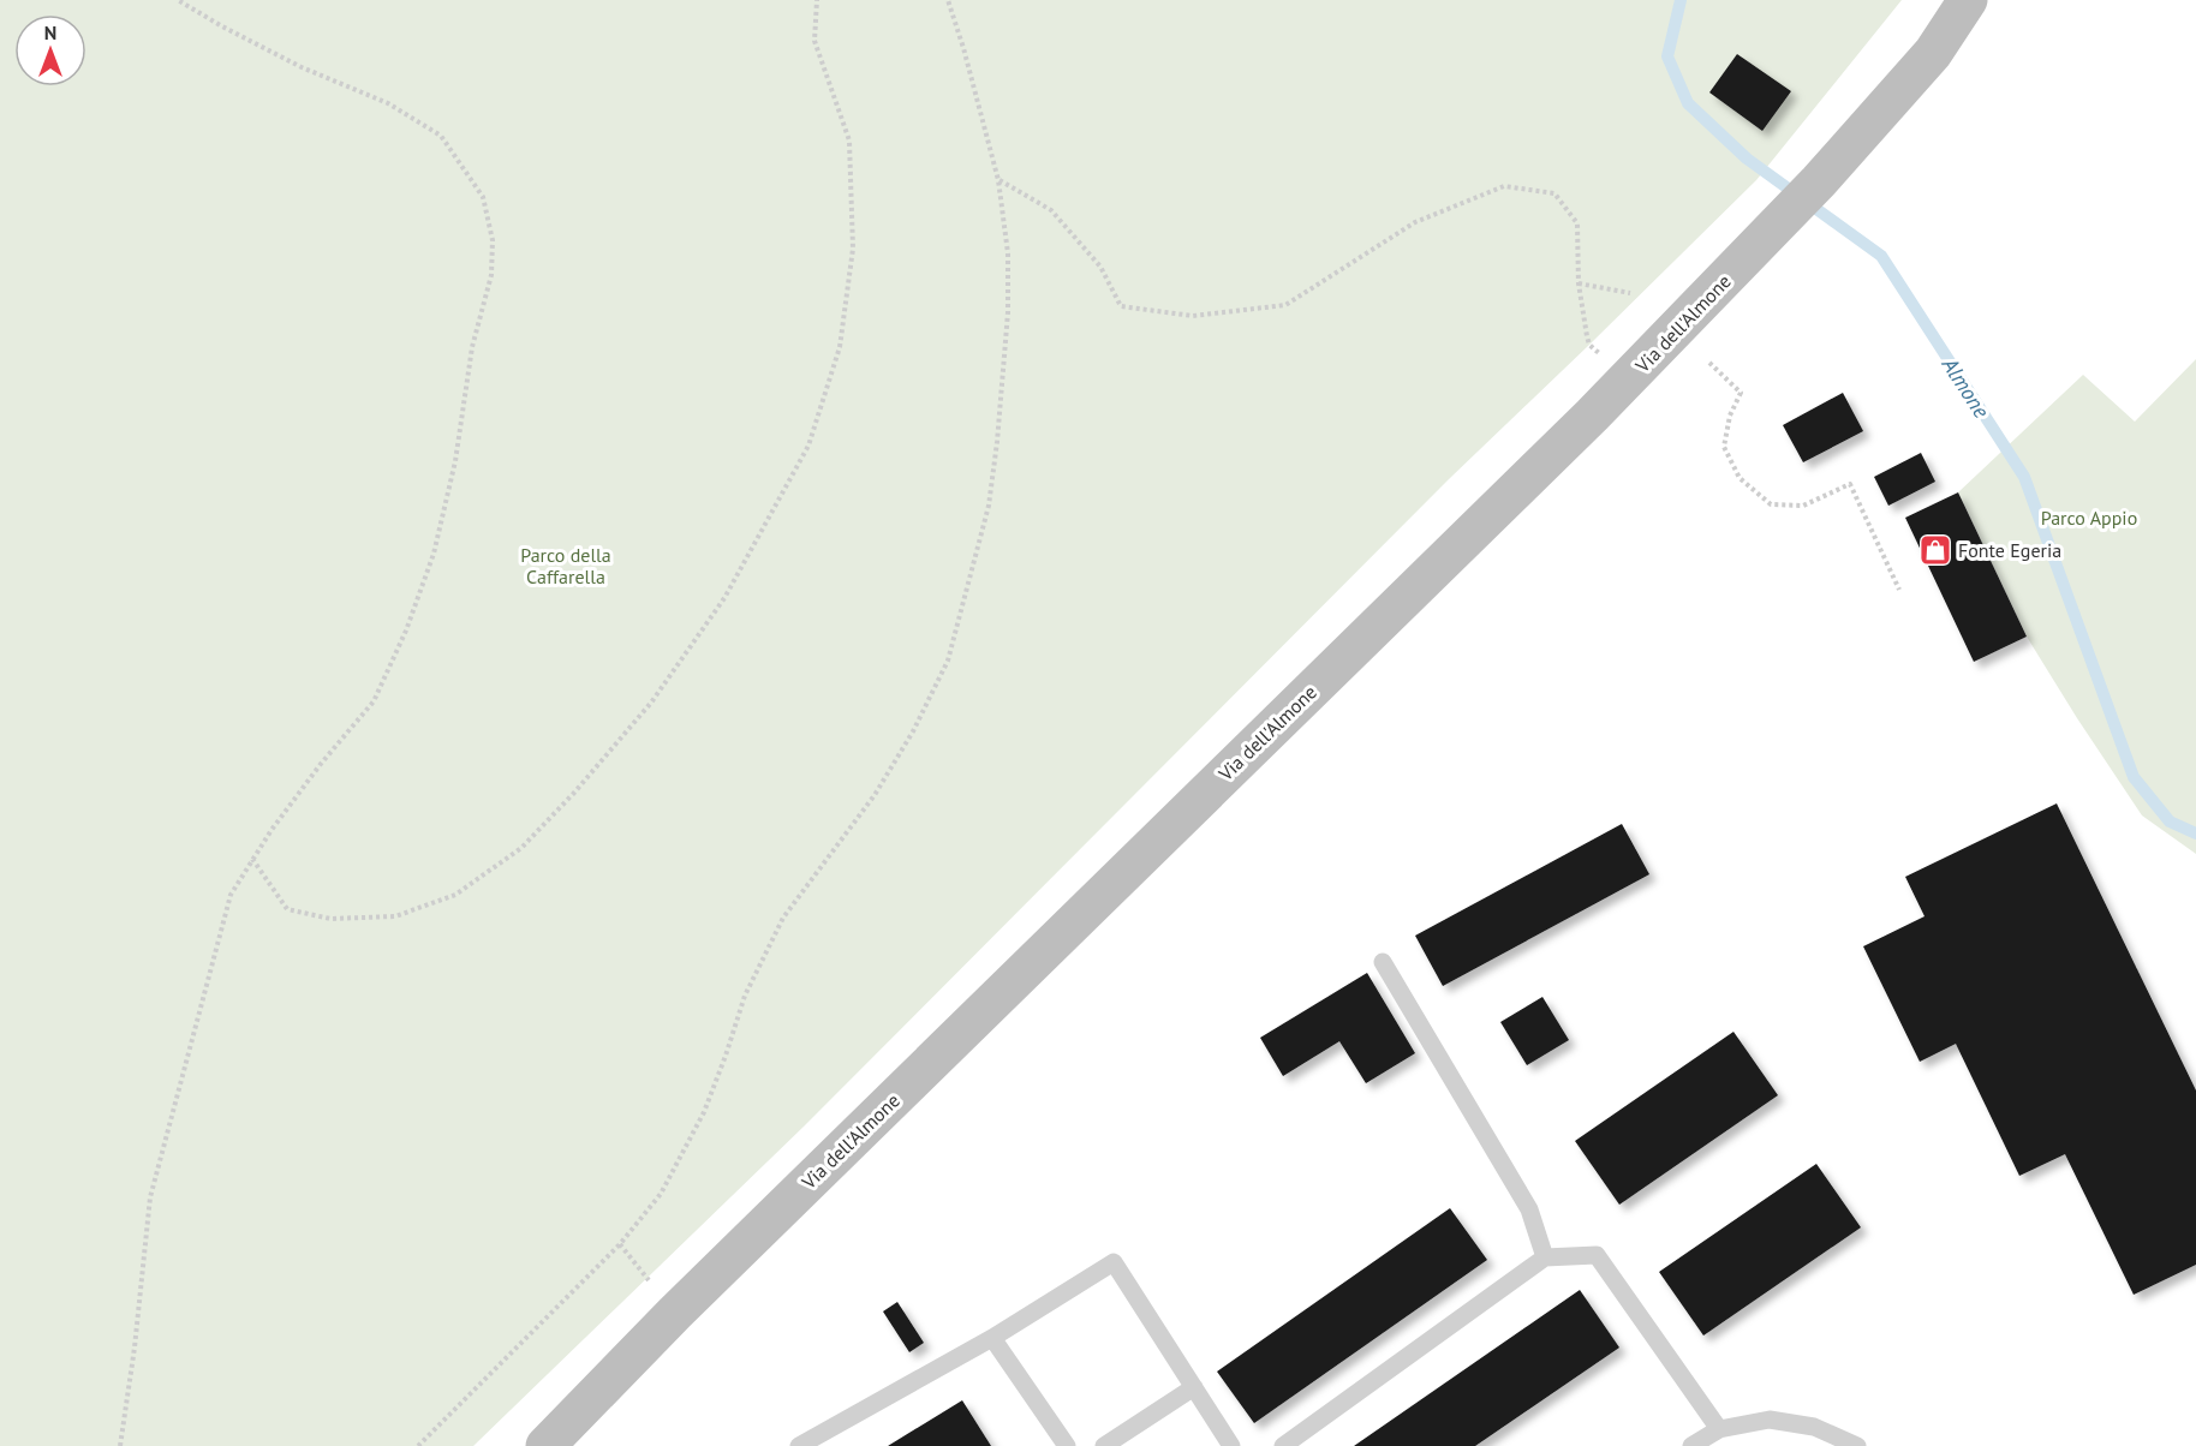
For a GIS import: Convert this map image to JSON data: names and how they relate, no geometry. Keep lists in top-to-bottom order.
{
  "streets": {
    "main road": ["Via dell'Almone"]
  },
  "water": ["Almone"],
  "parks": ["Parco Appio", "Parco della Caffarella"],
  "places": {
    "shop": ["Fonte Egeria"]
  },
  "north": "top"
}
